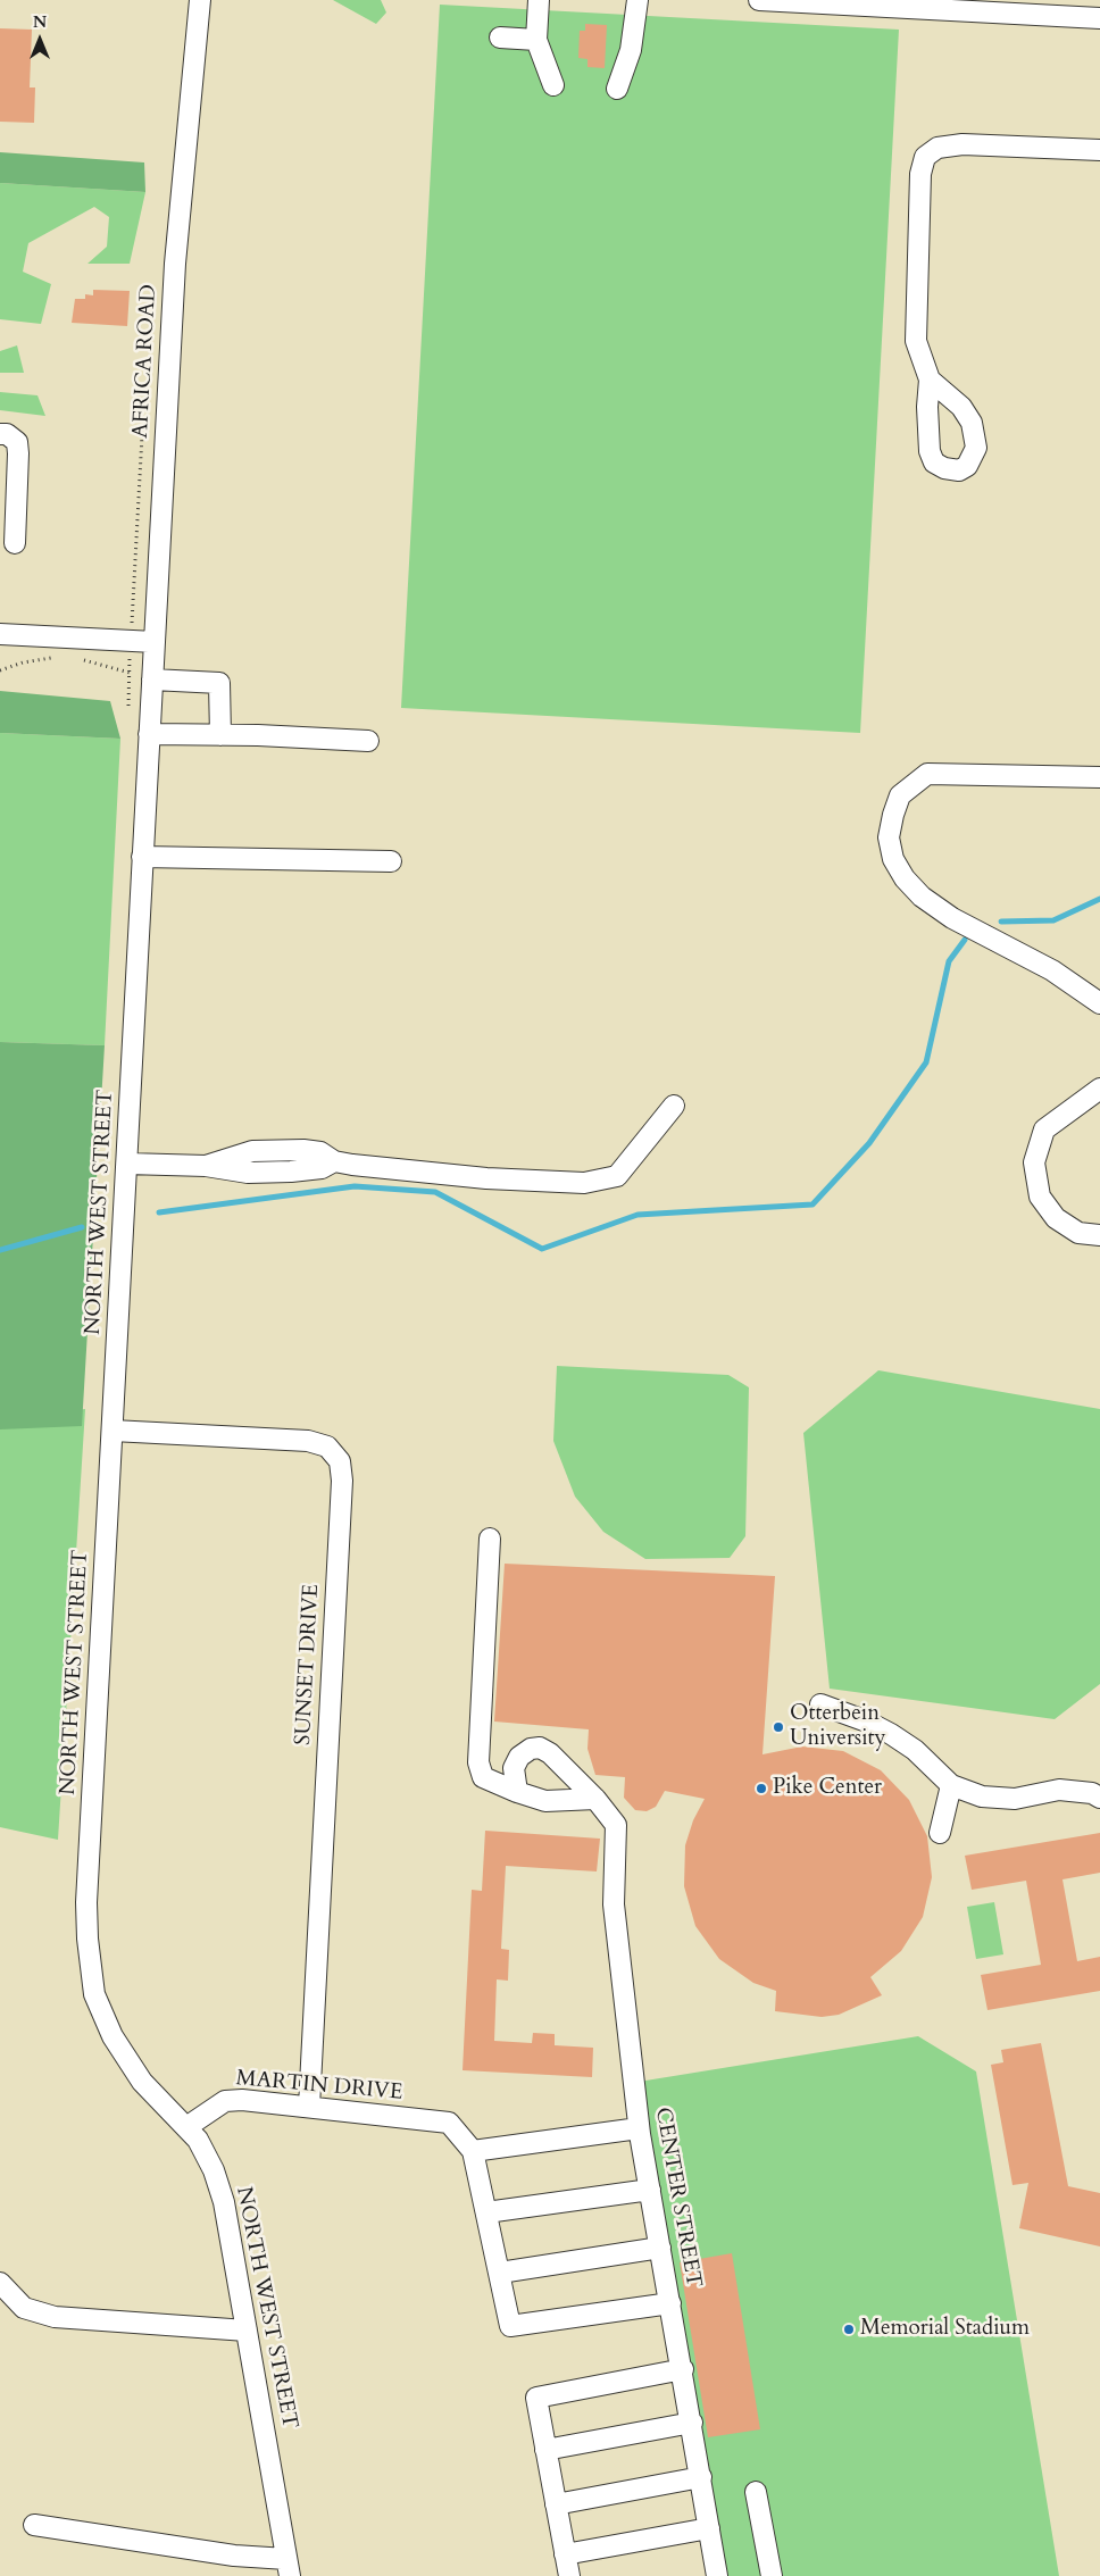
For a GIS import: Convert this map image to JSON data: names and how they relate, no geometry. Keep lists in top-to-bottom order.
{
  "streets": {
    "street": [
      "AFRICA ROAD",
      "NORTH WEST STREET",
      "SUNSET DRIVE",
      "MARTIN DRIVE",
      "CENTER STREET"
    ]
  },
  "crossings": [
    ["AFRICA ROAD", "NORTH WEST STREET"],
    ["NORTH WEST STREET", "SUNSET DRIVE"],
    ["NORTH WEST STREET", "MARTIN DRIVE"],
    ["SUNSET DRIVE", "MARTIN DRIVE"]
  ],
  "places": ["Otterbein University", "Pike Center", "Memorial Stadium"],
  "north": "top"
}
